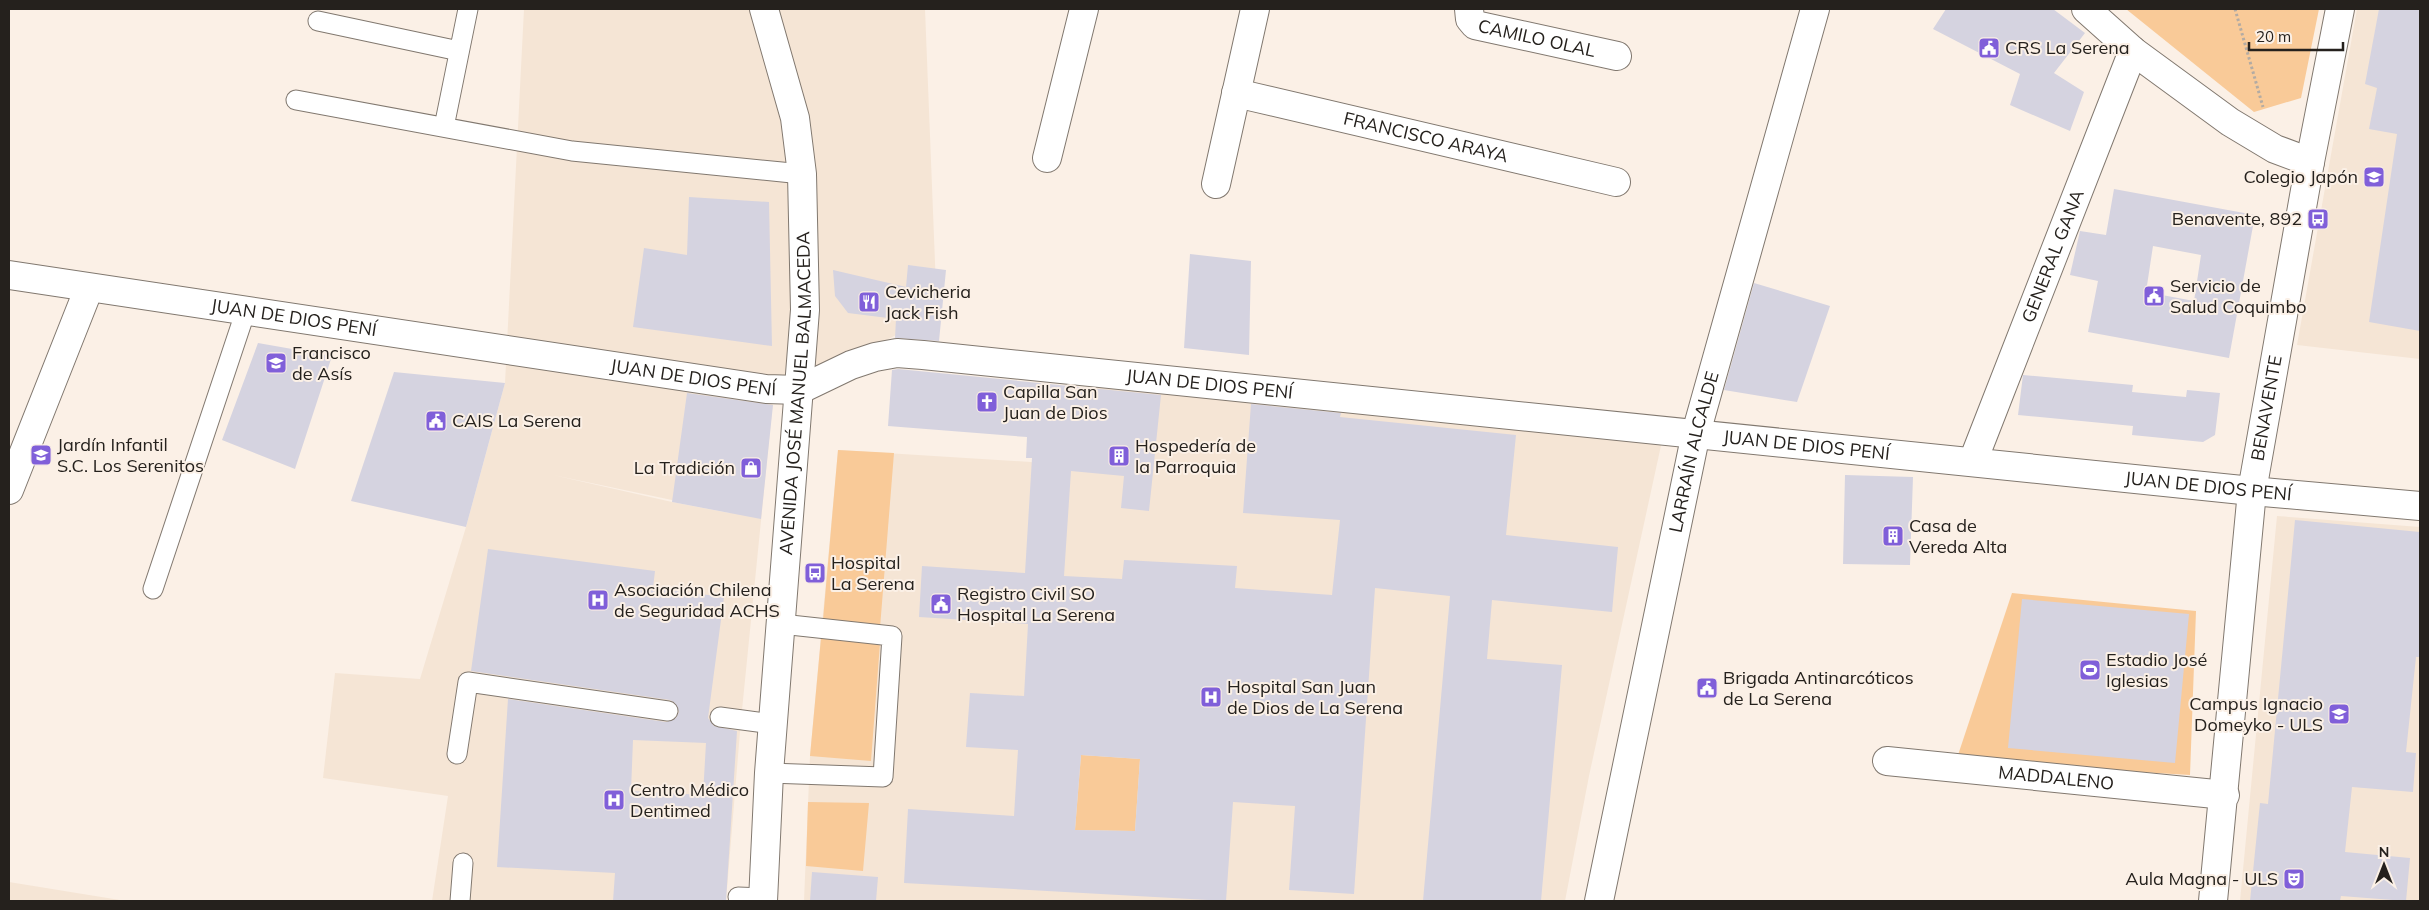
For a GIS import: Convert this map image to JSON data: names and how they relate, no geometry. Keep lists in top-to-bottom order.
{
  "streets": {
    "main road": [
      "CAMILO OLAL",
      "FRANCISCO ARAYA",
      "GENERAL GANA",
      "JUAN DE DIOS PENÍ",
      "AVENIDA JOSÉ MANUEL BALMACEDA",
      "BENAVENTE",
      "LARRAÍN ALCALDE",
      "MADDALENO"
    ]
  },
  "crossings": [
    ["GENERAL GANA", "JUAN DE DIOS PENÍ"],
    ["JUAN DE DIOS PENÍ", "AVENIDA JOSÉ MANUEL BALMACEDA"],
    ["JUAN DE DIOS PENÍ", "BENAVENTE"],
    ["JUAN DE DIOS PENÍ", "LARRAÍN ALCALDE"],
    ["BENAVENTE", "MADDALENO"]
  ],
  "places": {
    "public building": [
      "CRS La Serena",
      "Servicio de Salud Coquimbo",
      "CAIS La Serena",
      "Registro Civil SO Hospital La Serena",
      "Brigada Antinarcóticos de La Serena"
    ],
    "school or university": [
      "Colegio Japón",
      "Francisco de Asís",
      "Jardín Infantil S.C. Los Serenitos",
      "Campus Ignacio Domeyko - ULS"
    ],
    "bus stop": ["Benavente, 892", "Hospital La Serena"],
    "restaurant": ["Cevicheria Jack Fish"],
    "church": ["Capilla San Juan de Dios"],
    "building": ["Hospedería de la Parroquia", "Casa de Vereda Alta"],
    "shop": ["La Tradición"],
    "hospital": ["Asociación Chilena de Seguridad ACHS", "Hospital San Juan de Dios de La Serena", "Centro Médico Dentimed"],
    "sports": ["Estadio José Iglesias"],
    "theatre": ["Aula Magna - ULS"]
  },
  "scale_bar": "20 m",
  "north": "top"
}
